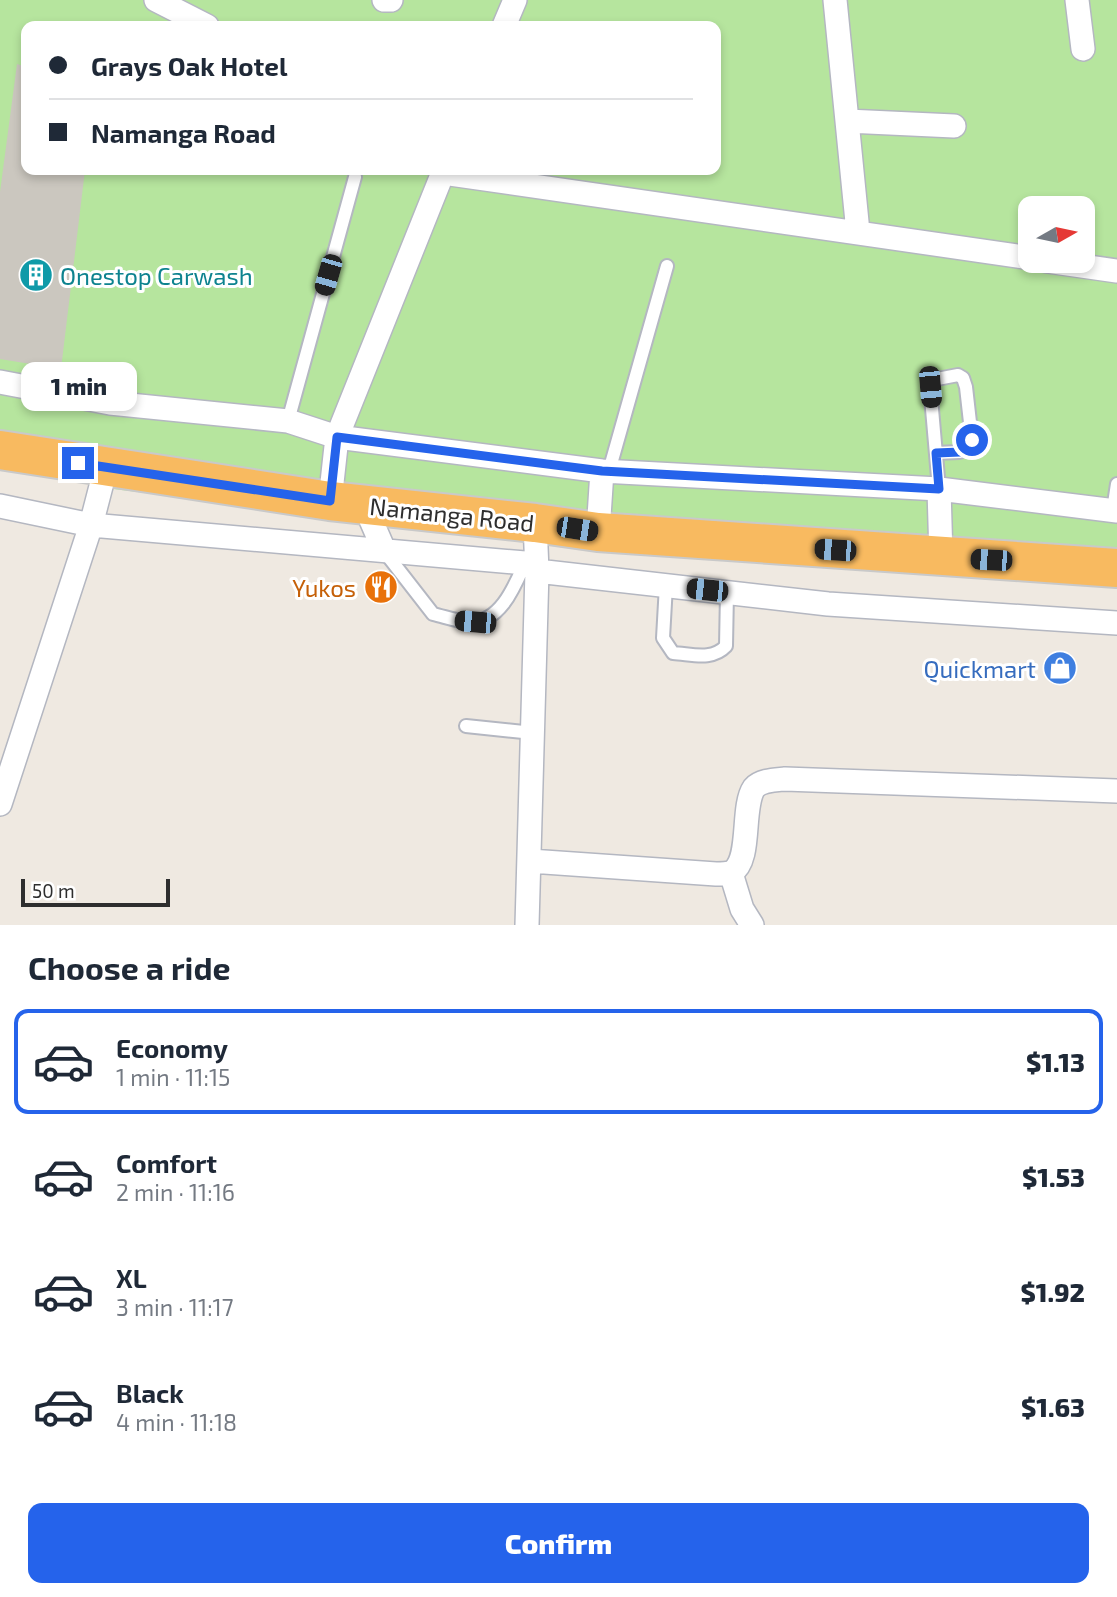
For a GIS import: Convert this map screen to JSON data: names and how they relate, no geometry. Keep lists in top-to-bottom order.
{
  "streets": {
    "highway": ["Namanga Road"]
  },
  "places": {
    "building": ["Onestop Carwash"],
    "restaurant": ["Yukos"],
    "shop": ["Quickmart"]
  },
  "scale_bar": "50 m",
  "north": "right",
  "page": {
    "banner": ["Grays Oak Hotel", "Namanga Road"],
    "bubble": "1 min",
    "scale": "50 m",
    "heading": "Choose a ride",
    "list": [
      {
        "name": "Economy",
        "note": "1 min · 11:15",
        "value": "$1.13"
      },
      {
        "name": "Comfort",
        "note": "2 min · 11:16",
        "value": "$1.53"
      },
      {
        "name": "XL",
        "note": "3 min · 11:17",
        "value": "$1.92"
      },
      {
        "name": "Black",
        "note": "4 min · 11:18",
        "value": "$1.63"
      }
    ],
    "buttons": "Confirm"
  }
}
